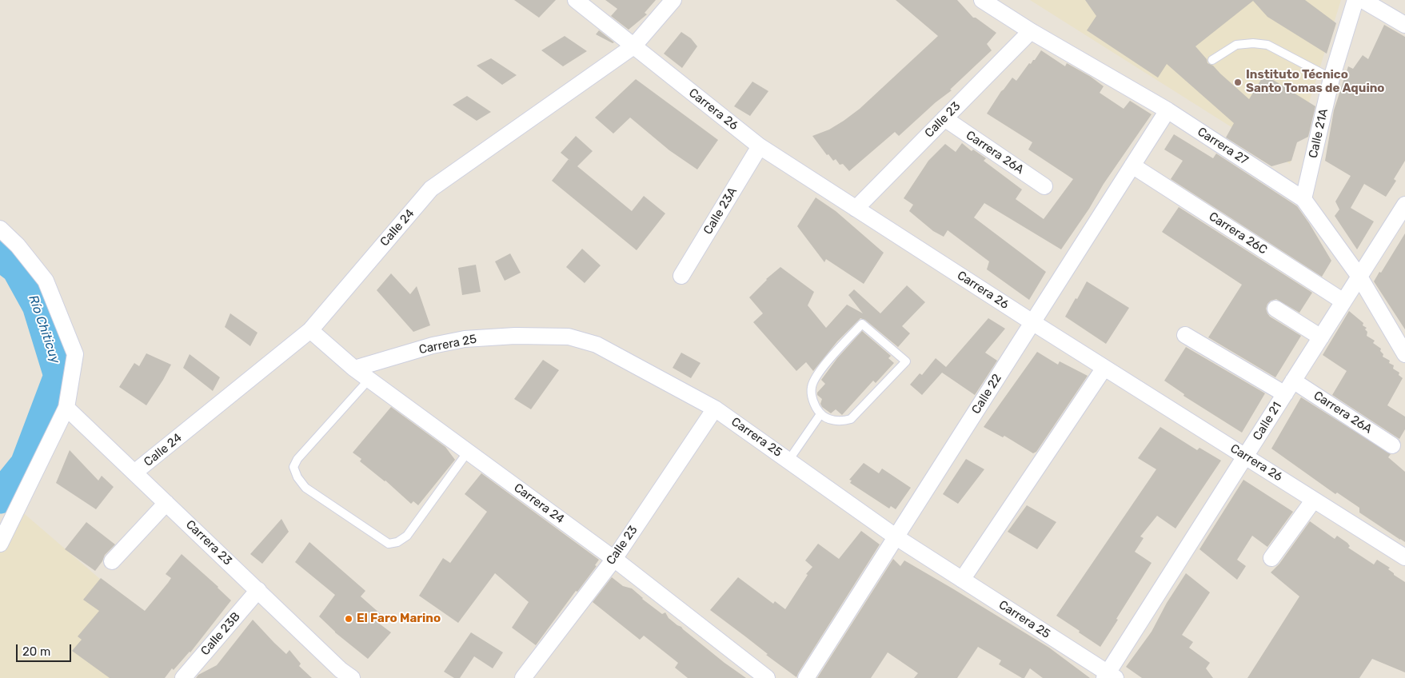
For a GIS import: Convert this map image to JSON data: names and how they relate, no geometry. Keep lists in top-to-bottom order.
{
  "streets": {
    "street": [
      "Carrera 26",
      "Calle 23",
      "Calle 21A",
      "Carrera 27",
      "Carrera 26A",
      "Calle 23A",
      "Calle 24",
      "Carrera 26C",
      "Carrera 25",
      "Calle 22",
      "Calle 21",
      "Carrera 24",
      "Carrera 23",
      "Calle 23B"
    ]
  },
  "crossings": [
    ["Carrera 26", "Calle 23"],
    ["Carrera 26", "Calle 23A"],
    ["Carrera 26", "Calle 24"],
    ["Carrera 26", "Calle 22"],
    ["Carrera 26", "Calle 21"],
    ["Calle 23", "Carrera 27"],
    ["Calle 23", "Carrera 26A"],
    ["Calle 23", "Carrera 25"],
    ["Calle 23", "Carrera 24"],
    ["Calle 21A", "Carrera 27"],
    ["Carrera 27", "Calle 22"],
    ["Carrera 27", "Calle 21"],
    ["Carrera 26A", "Calle 21"],
    ["Calle 24", "Carrera 24"],
    ["Calle 24", "Carrera 23"],
    ["Carrera 26C", "Calle 22"],
    ["Carrera 26C", "Calle 21"],
    ["Carrera 25", "Calle 22"],
    ["Carrera 25", "Calle 21"],
    ["Carrera 25", "Carrera 24"],
    ["Carrera 23", "Calle 23B"]
  ],
  "water": ["Río Chiticuy"],
  "places": ["Instituto Técnico Santo Tomas de Aquino", "El Faro Marino"],
  "scale_bar": "20 m"
}
